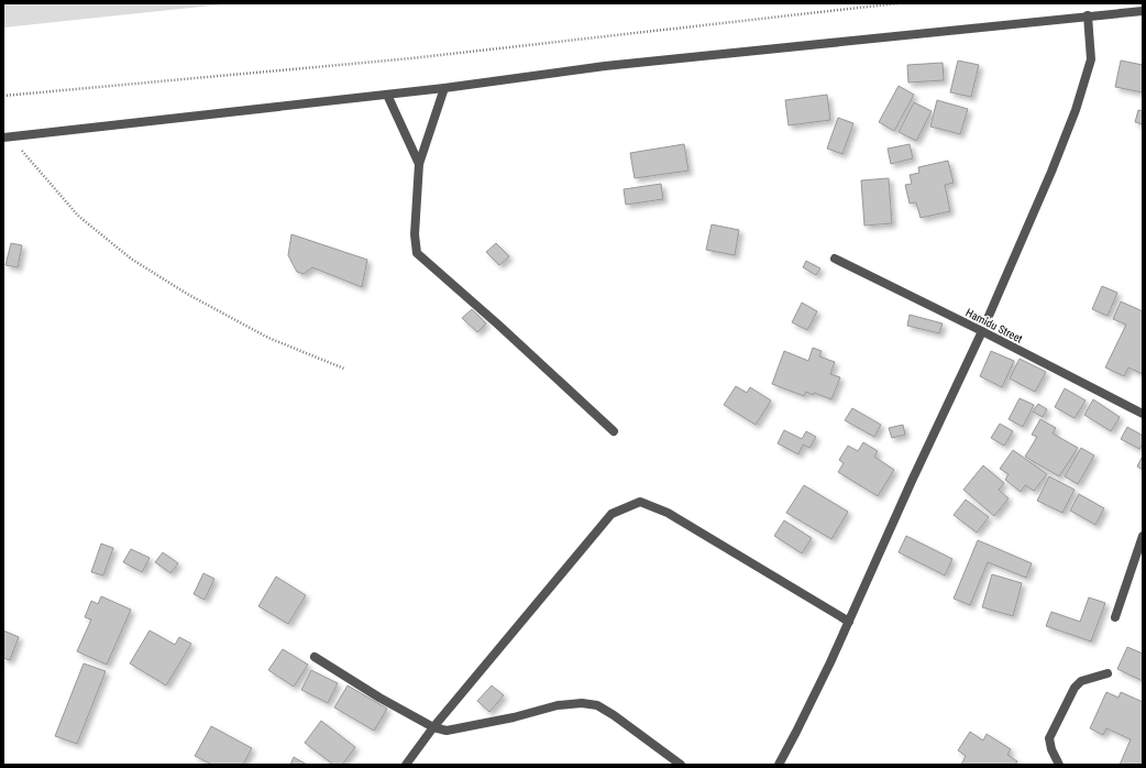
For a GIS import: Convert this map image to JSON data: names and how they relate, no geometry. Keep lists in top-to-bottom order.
{
  "streets": {
    "street": ["Hamidu Street"]
  }
}
